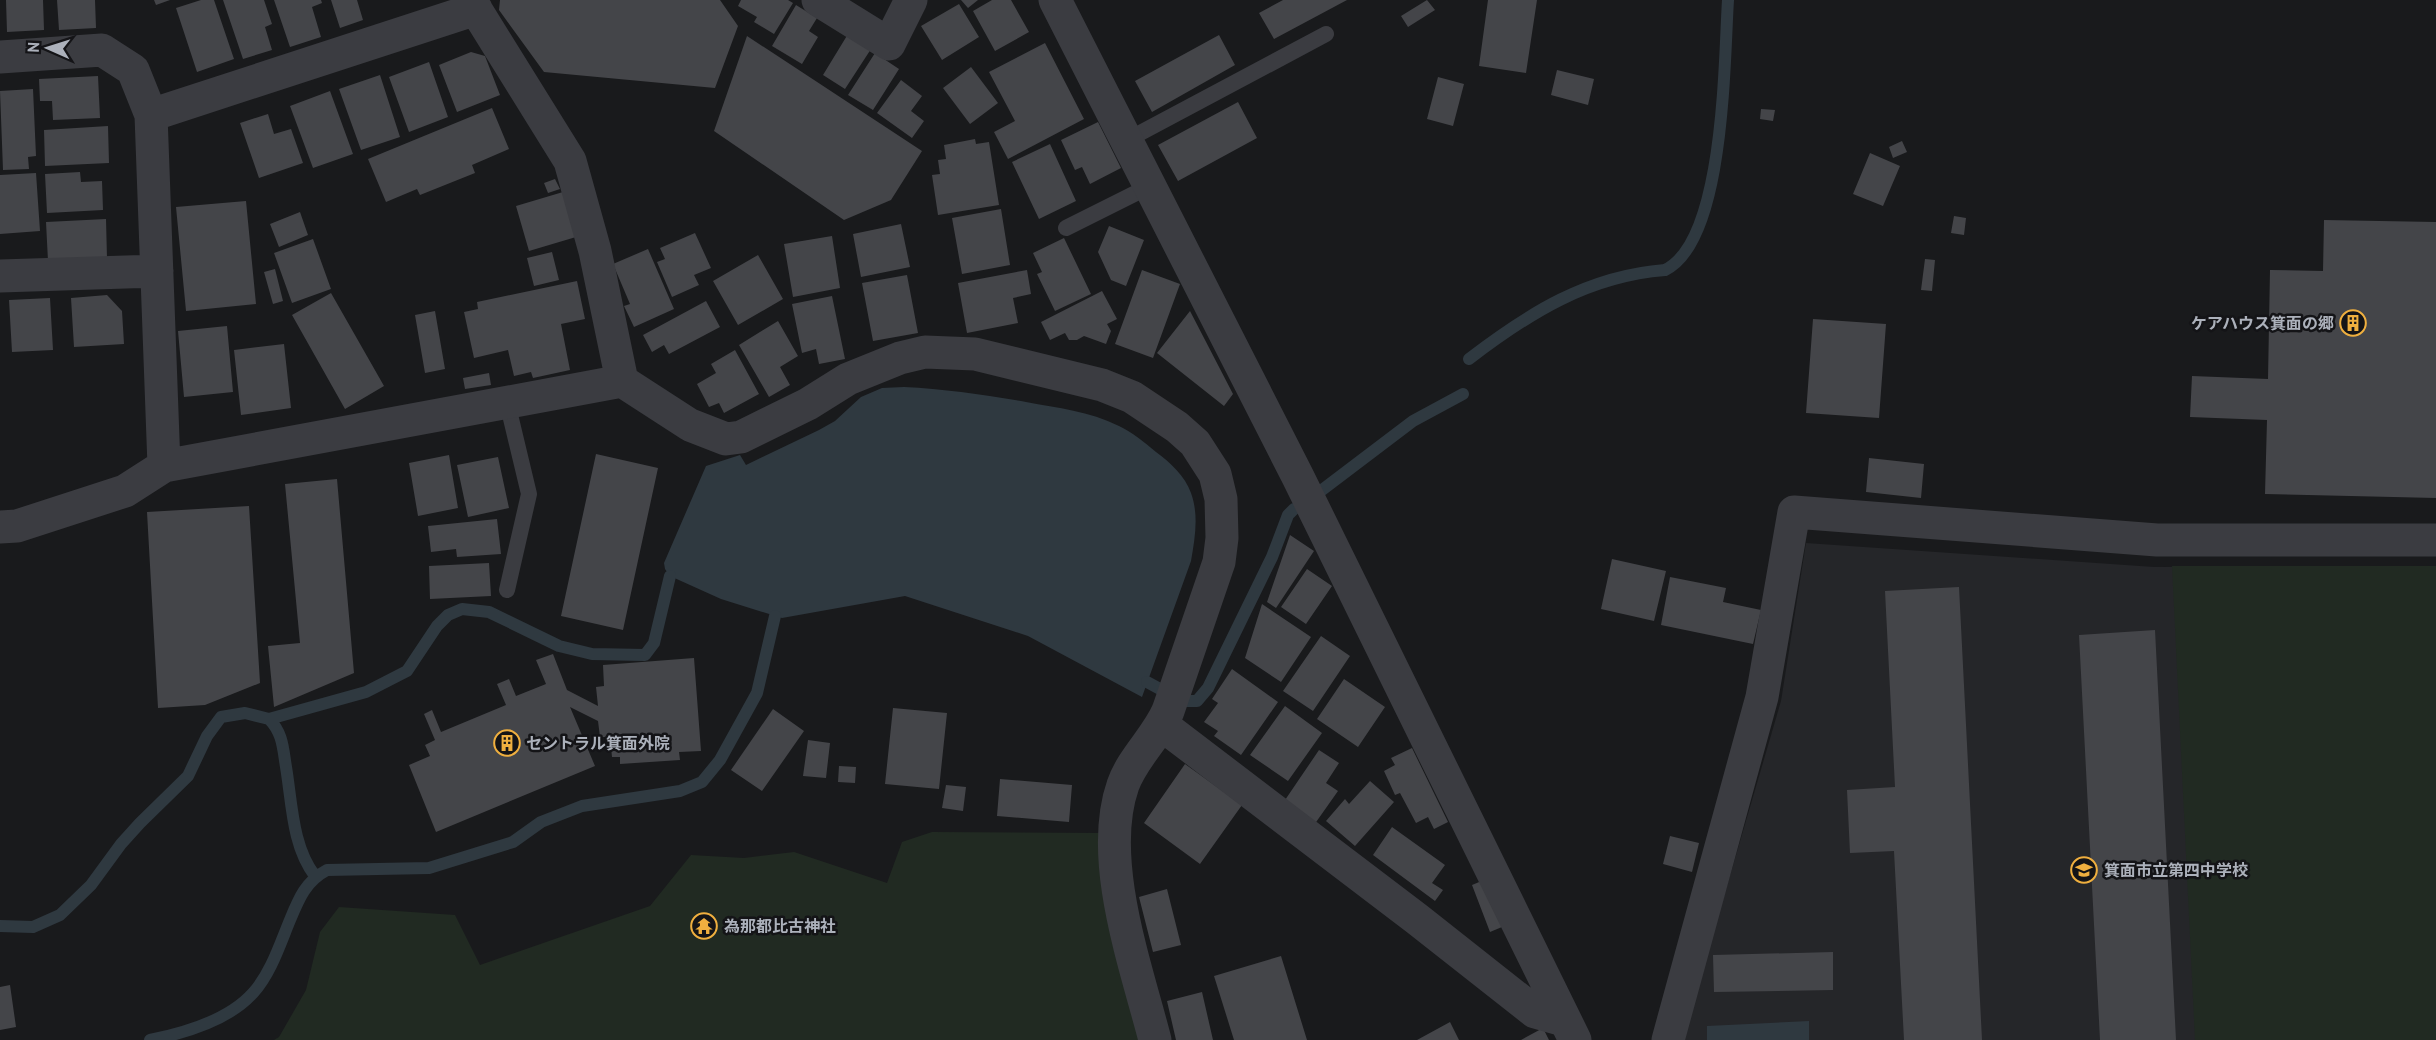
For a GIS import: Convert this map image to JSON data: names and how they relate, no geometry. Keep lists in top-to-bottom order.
{
  "places": {
    "building": ["ケアハウス箕面の郷", "セントラル箕面外院"],
    "school or university": ["箕面市立第四中学校"],
    "temple": ["為那都比古神社"]
  },
  "north": "left"
}
